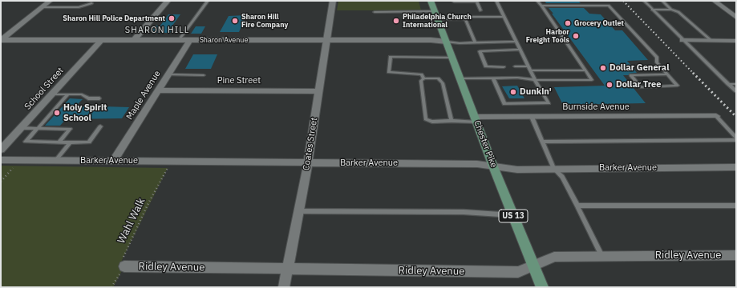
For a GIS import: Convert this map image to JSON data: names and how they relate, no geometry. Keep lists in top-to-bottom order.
{
  "streets": {
    "main road": ["Chester Pike", "US 13"],
    "street": [
      "Sharon Avenue",
      "Pine Street",
      "School Street",
      "Maple Avenue",
      "Burnside Avenue",
      "Coates Street",
      "Barker Avenue",
      "Ridley Avenue"
    ],
    "path": ["Wahl Walk"]
  },
  "crossings": [
    ["Sharon Avenue", "School Street"],
    ["Sharon Avenue", "Maple Avenue"],
    ["Sharon Avenue", "Coates Street"],
    ["Sharon Avenue", "Chester Pike"],
    ["Pine Street", "Maple Avenue"],
    ["Pine Street", "Coates Street"],
    ["Maple Avenue", "Barker Avenue"],
    ["Burnside Avenue", "Chester Pike"],
    ["Coates Street", "Barker Avenue"],
    ["Coates Street", "Ridley Avenue"],
    ["Chester Pike", "Barker Avenue"],
    ["Chester Pike", "Ridley Avenue"],
    ["Barker Avenue", "Wahl Walk"],
    ["Wahl Walk", "Ridley Avenue"]
  ],
  "districts": ["SHARON HILL"],
  "places": [
    "Sharon Hill Police Department",
    "Sharon Hill Fire Company",
    "Philadelphia Church International",
    "Grocery Outlet",
    "Harbor Freight Tools",
    "Dollar General",
    "Dollar Tree",
    "Dunkin'",
    "Holy Spirit School"
  ]
}
